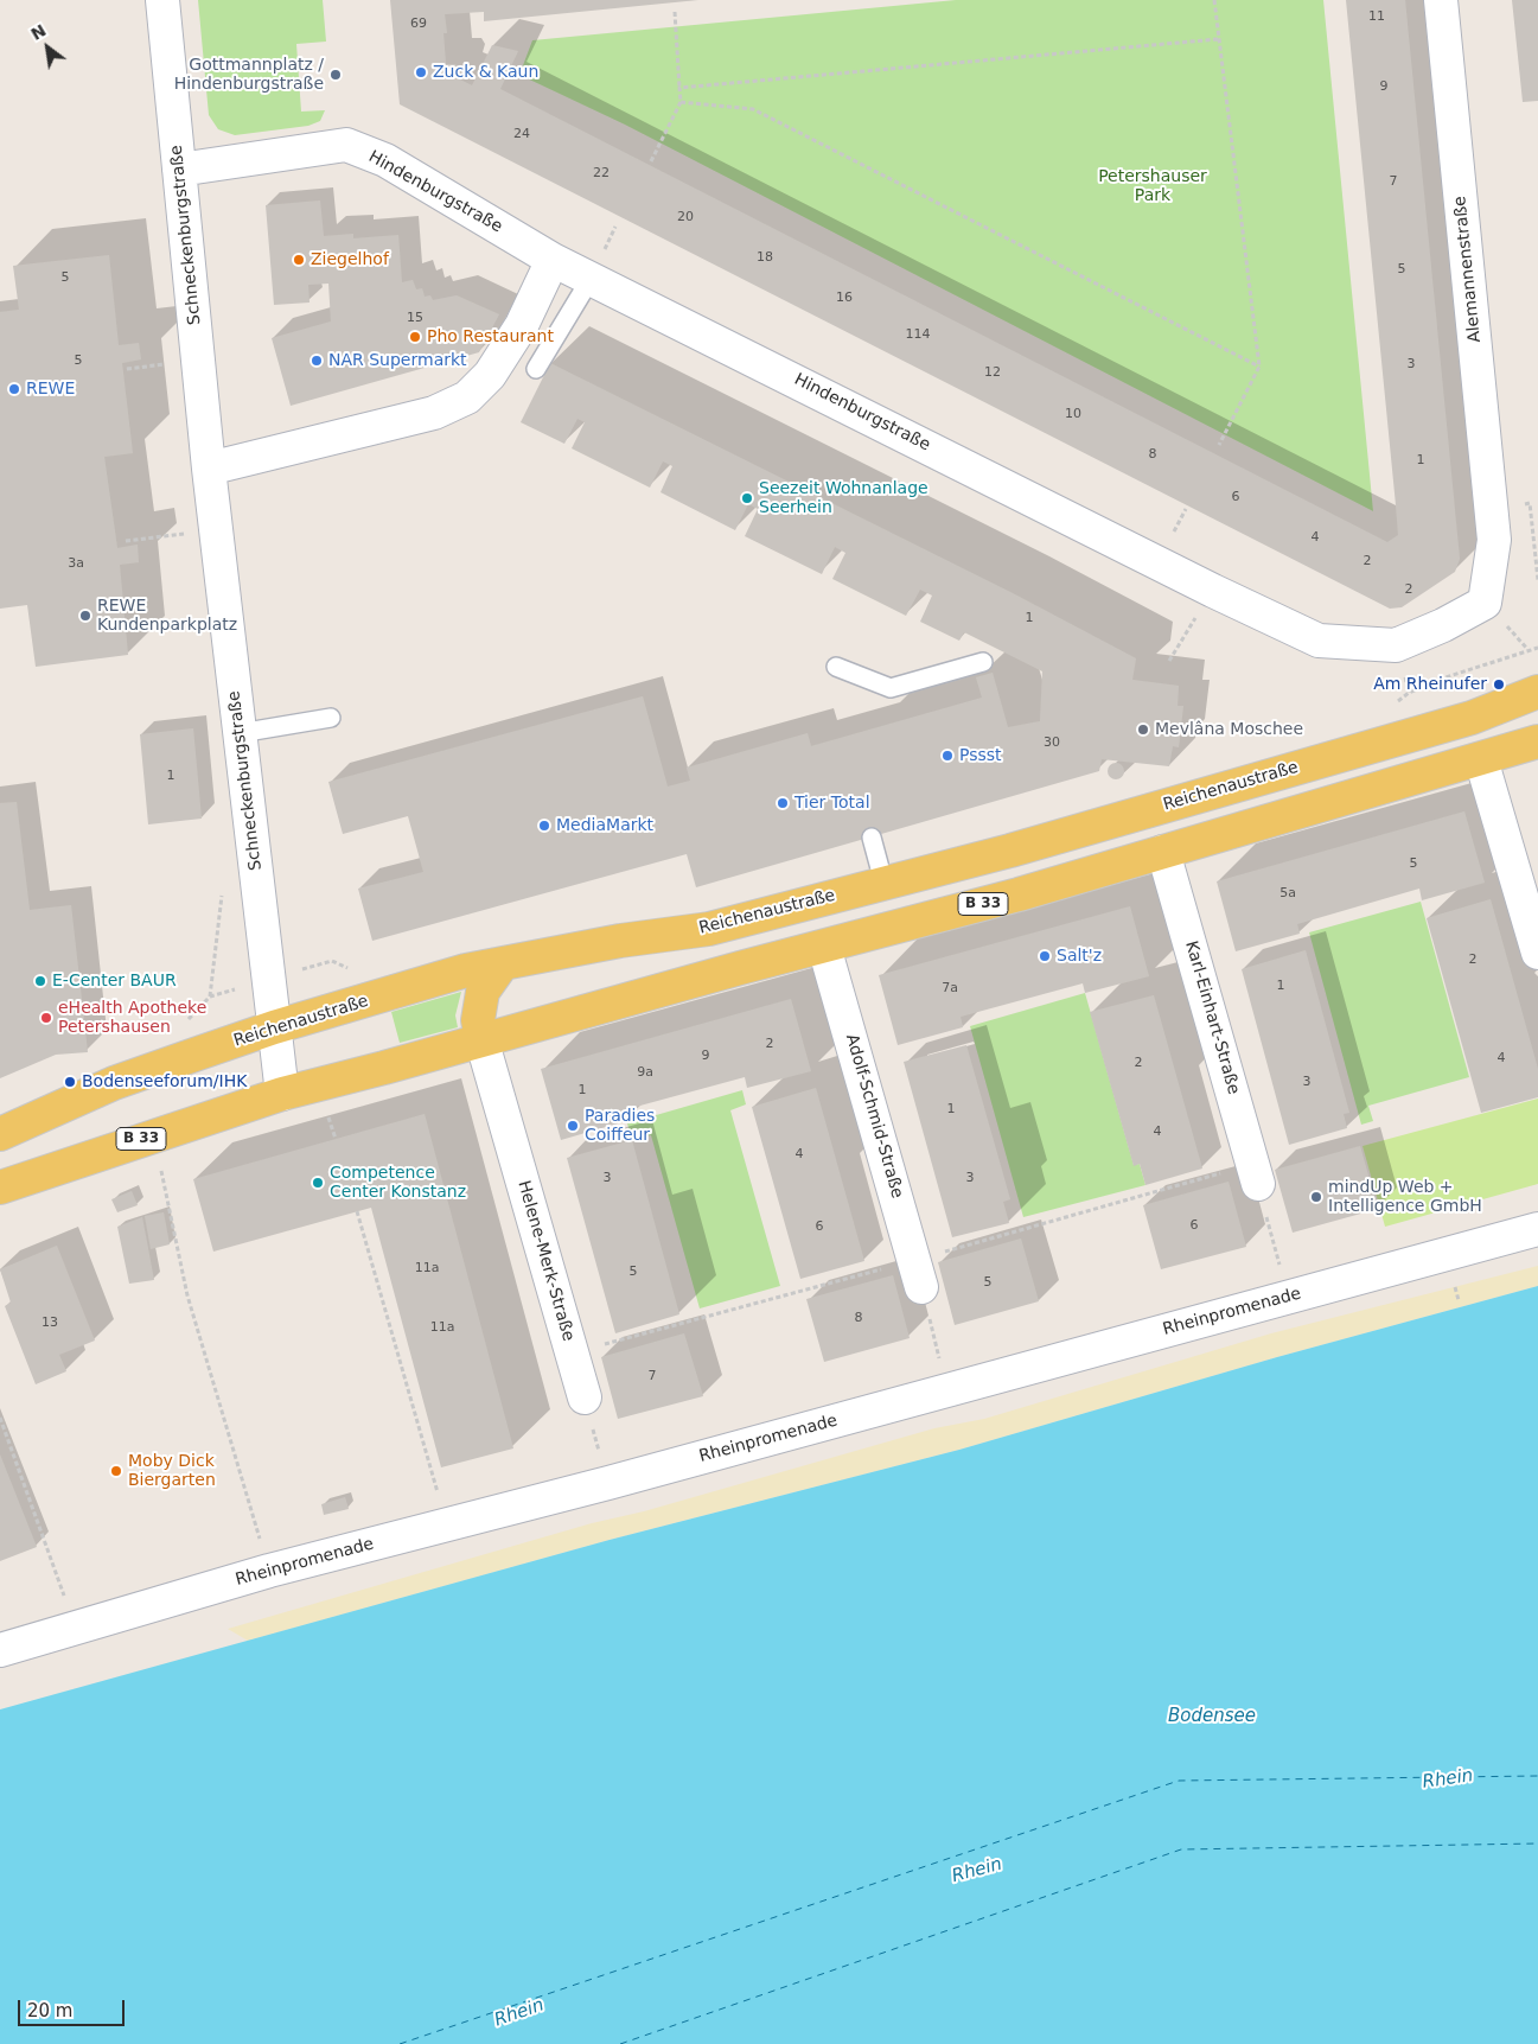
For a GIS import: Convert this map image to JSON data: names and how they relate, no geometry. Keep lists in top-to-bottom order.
{
  "streets": {
    "main road": ["Reichenaustraße", "B 33"],
    "street": [
      "Hindenburgstraße",
      "Schneckenburgstraße",
      "Alemannenstraße",
      "Karl-Einhart-Straße",
      "Adolf-Schmid-Straße",
      "Helene-Merk-Straße",
      "Rheinpromenade"
    ]
  },
  "crossings": [
    ["Hindenburgstraße", "Schneckenburgstraße"],
    ["Hindenburgstraße", "Alemannenstraße"],
    ["Schneckenburgstraße", "Reichenaustraße"],
    ["Schneckenburgstraße", "B 33"],
    ["B 33", "Karl-Einhart-Straße"],
    ["B 33", "Adolf-Schmid-Straße"],
    ["B 33", "Helene-Merk-Straße"]
  ],
  "water": ["Bodensee", "Rhein"],
  "parks": ["Petershauser Park"],
  "places": [
    "Zuck & Kaun",
    "Gottmannplatz / Hindenburgstraße",
    "Ziegelhof",
    "Pho Restaurant",
    "NAR Supermarkt",
    "REWE",
    "Seezeit Wohnanlage Seerhein",
    "REWE Kundenparkplatz",
    "Am Rheinufer",
    "Mevlâna Moschee",
    "Pssst",
    "Tier Total",
    "MediaMarkt",
    "Salt'z",
    "E-Center BAUR",
    "eHealth Apotheke Petershausen",
    "Bodenseeforum/IHK",
    "Paradies Coiffeur",
    "Competence Center Konstanz",
    "mindUp Web + Intelligence GmbH",
    "Moby Dick Biergarten"
  ],
  "house_numbers": [
    "11",
    "69",
    "9",
    "24",
    "22",
    "7",
    "20",
    "18",
    "5",
    "5",
    "16",
    "15",
    "114",
    "5",
    "3",
    "12",
    "10",
    "8",
    "1",
    "6",
    "4",
    "2",
    "3a",
    "2",
    "1",
    "30",
    "1",
    "5",
    "5a",
    "2",
    "1",
    "7a",
    "2",
    "9",
    "4",
    "2",
    "9a",
    "3",
    "1",
    "1",
    "4",
    "4",
    "3",
    "3",
    "6",
    "6",
    "11a",
    "5",
    "5",
    "8",
    "13",
    "11a",
    "7"
  ],
  "scale_bar": "20 m",
  "north": "top left"
}
